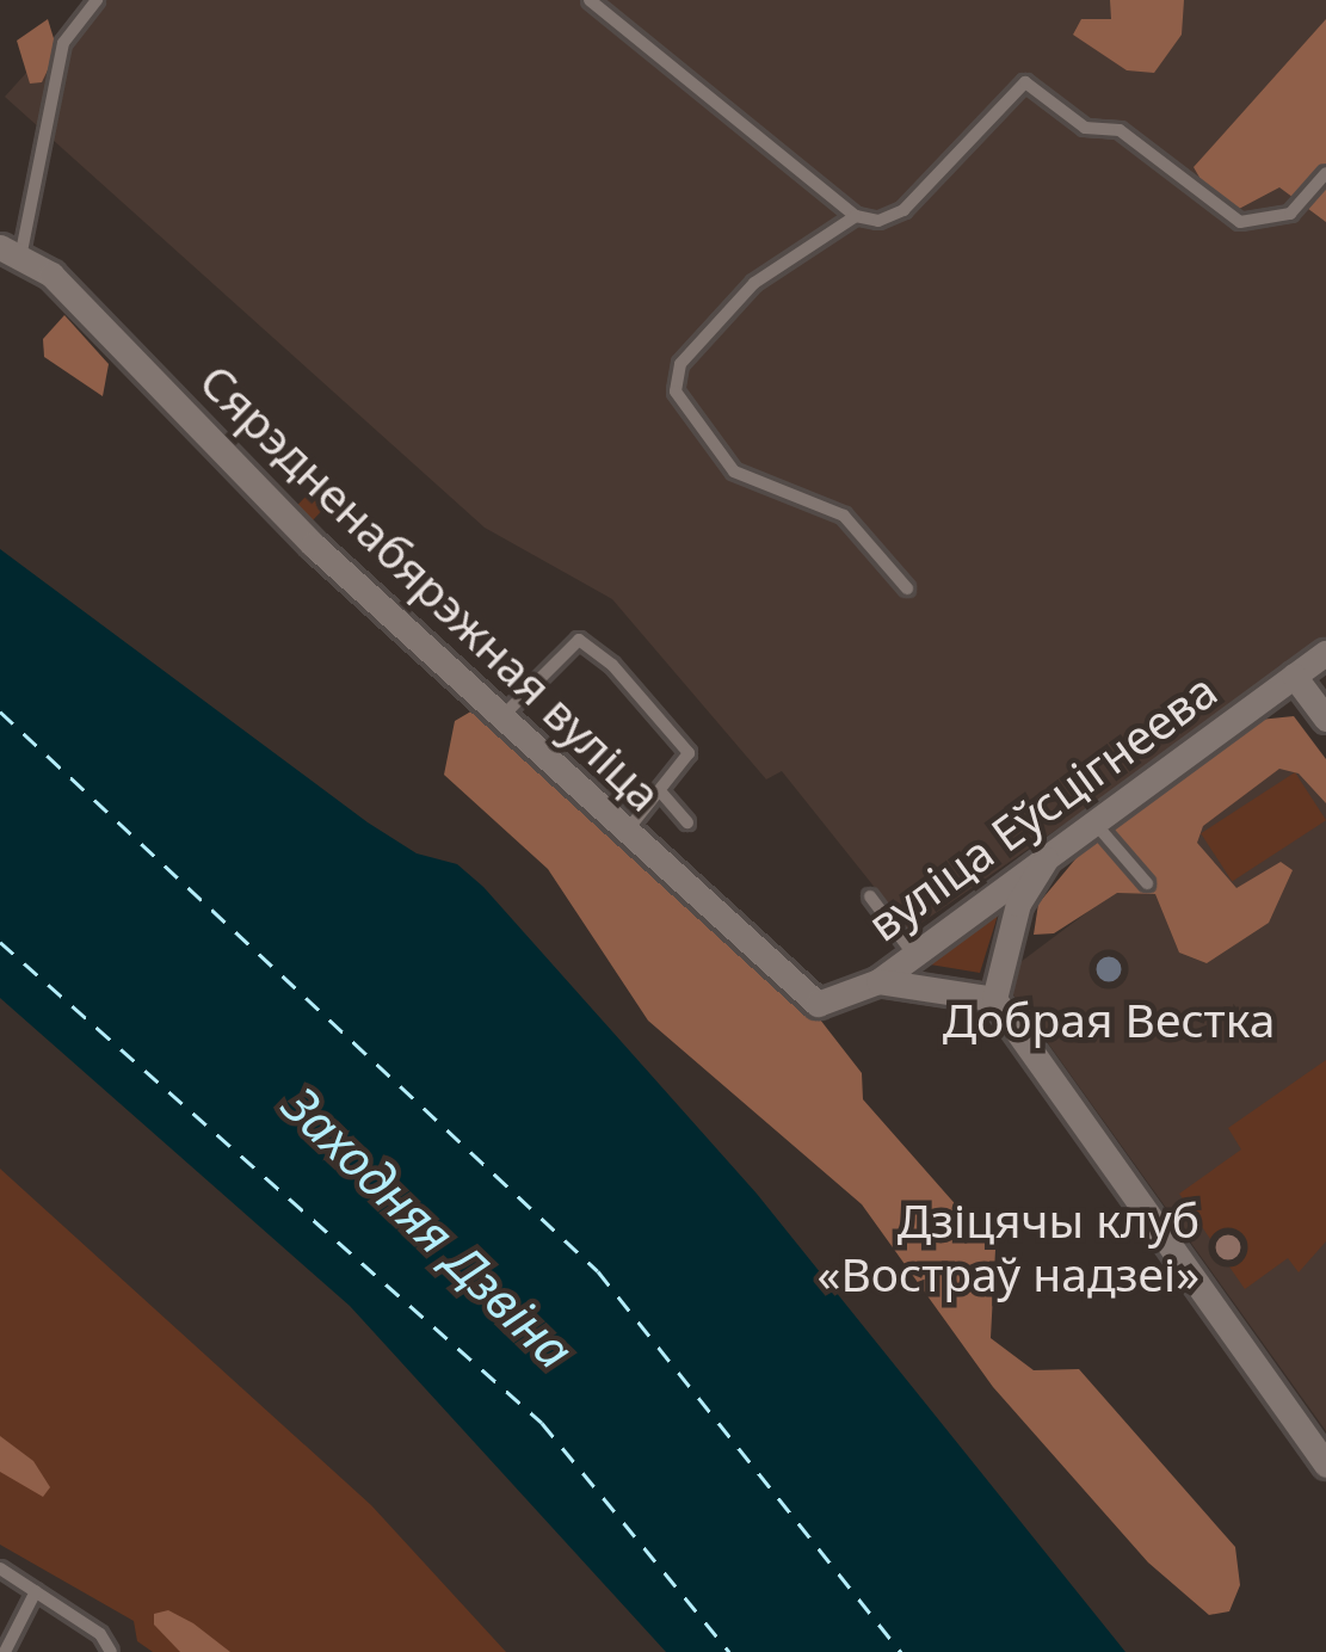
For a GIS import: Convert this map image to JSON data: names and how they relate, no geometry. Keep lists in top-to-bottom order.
{
  "streets": {
    "street": ["Сярэдненабярэжная вуліца", "вуліца Еўсцігнеева"]
  },
  "crossings": [
    ["Сярэдненабярэжная вуліца", "вуліца Еўсцігнеева"]
  ],
  "water": ["Заходняя Дзвіна"],
  "places": ["Добрая Вестка", "Дзіцячы клуб «Востраў надзеі»"]
}
